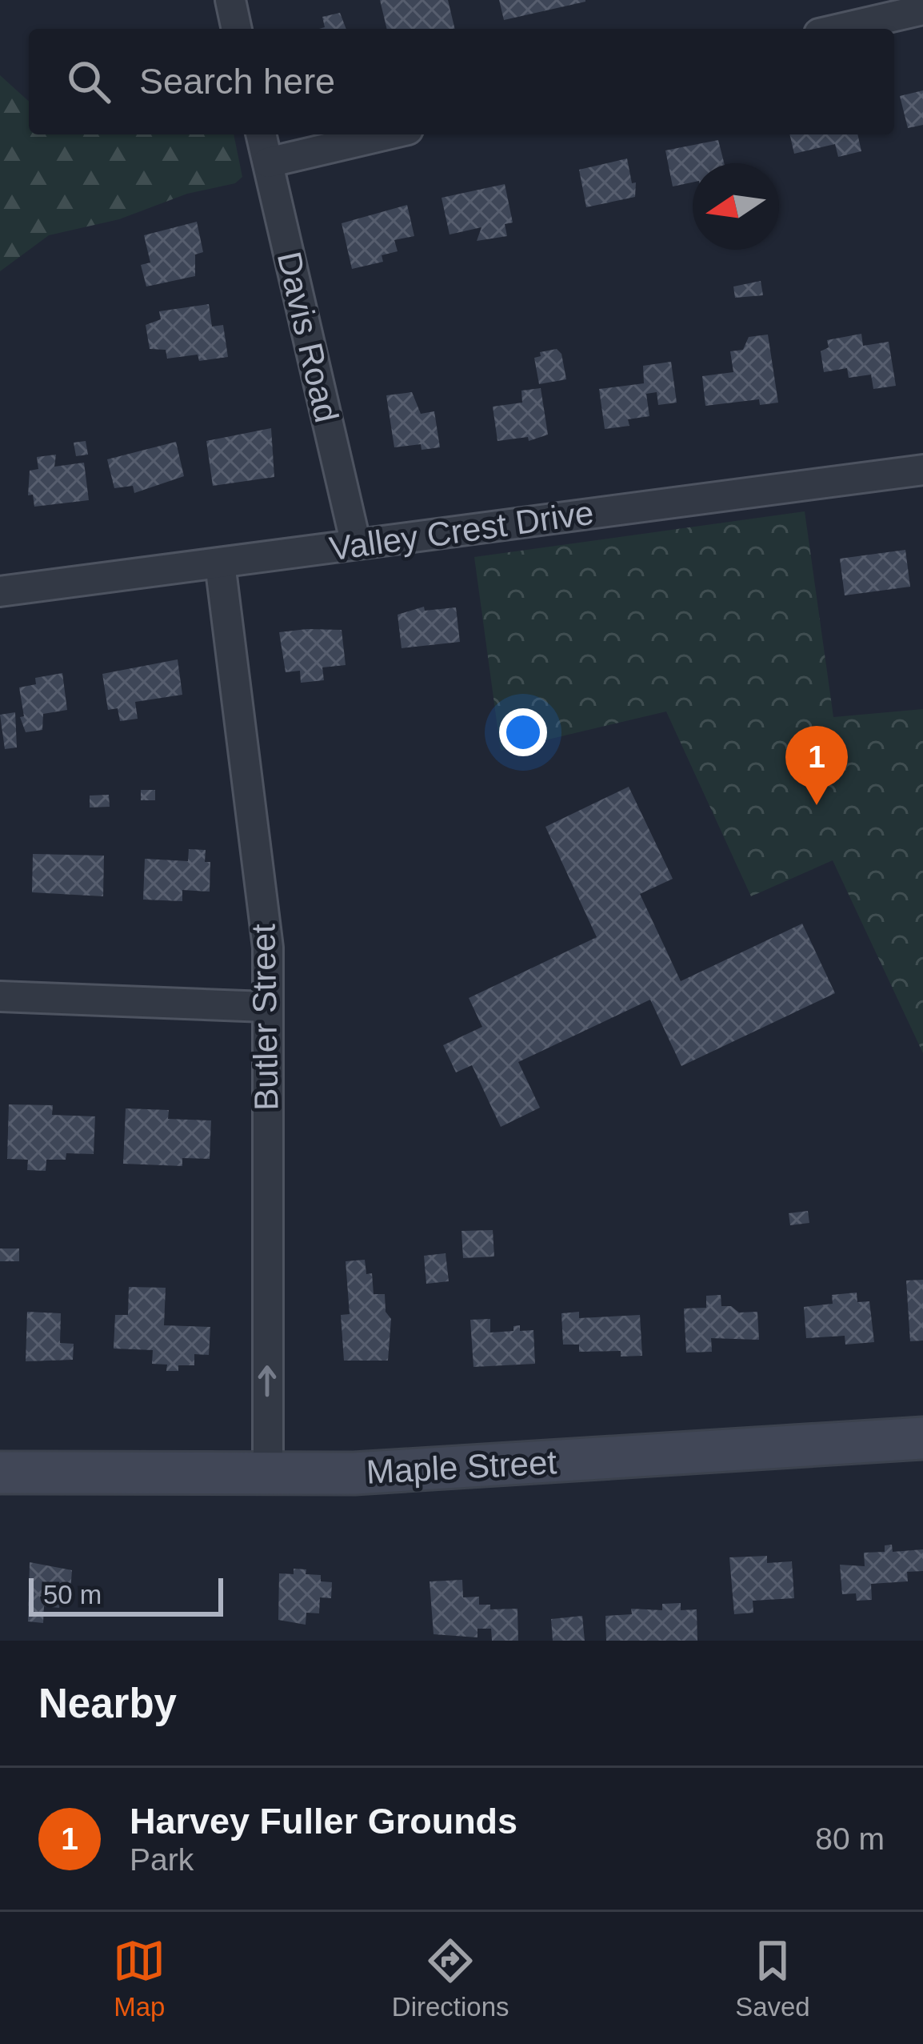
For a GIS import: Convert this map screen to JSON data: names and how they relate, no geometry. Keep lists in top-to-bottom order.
{
  "streets": {
    "main road": ["Maple Street"],
    "street": ["Davis Road", "Valley Crest Drive", "Butler Street"]
  },
  "crossings": [
    ["Davis Road", "Valley Crest Drive"],
    ["Valley Crest Drive", "Butler Street"],
    ["Butler Street", "Maple Street"]
  ],
  "one_way": ["Butler Street"],
  "scale_bar": "50 m",
  "north": "left",
  "page": {
    "search": "Search here",
    "pins": "1",
    "scale": "50 m",
    "heading": "Nearby",
    "list": [
      {
        "mark": "1",
        "name": "Harvey Fuller Grounds",
        "note": "Park",
        "value": "80 m"
      }
    ],
    "nav": ["Map", "Directions", "Saved"]
  }
}
